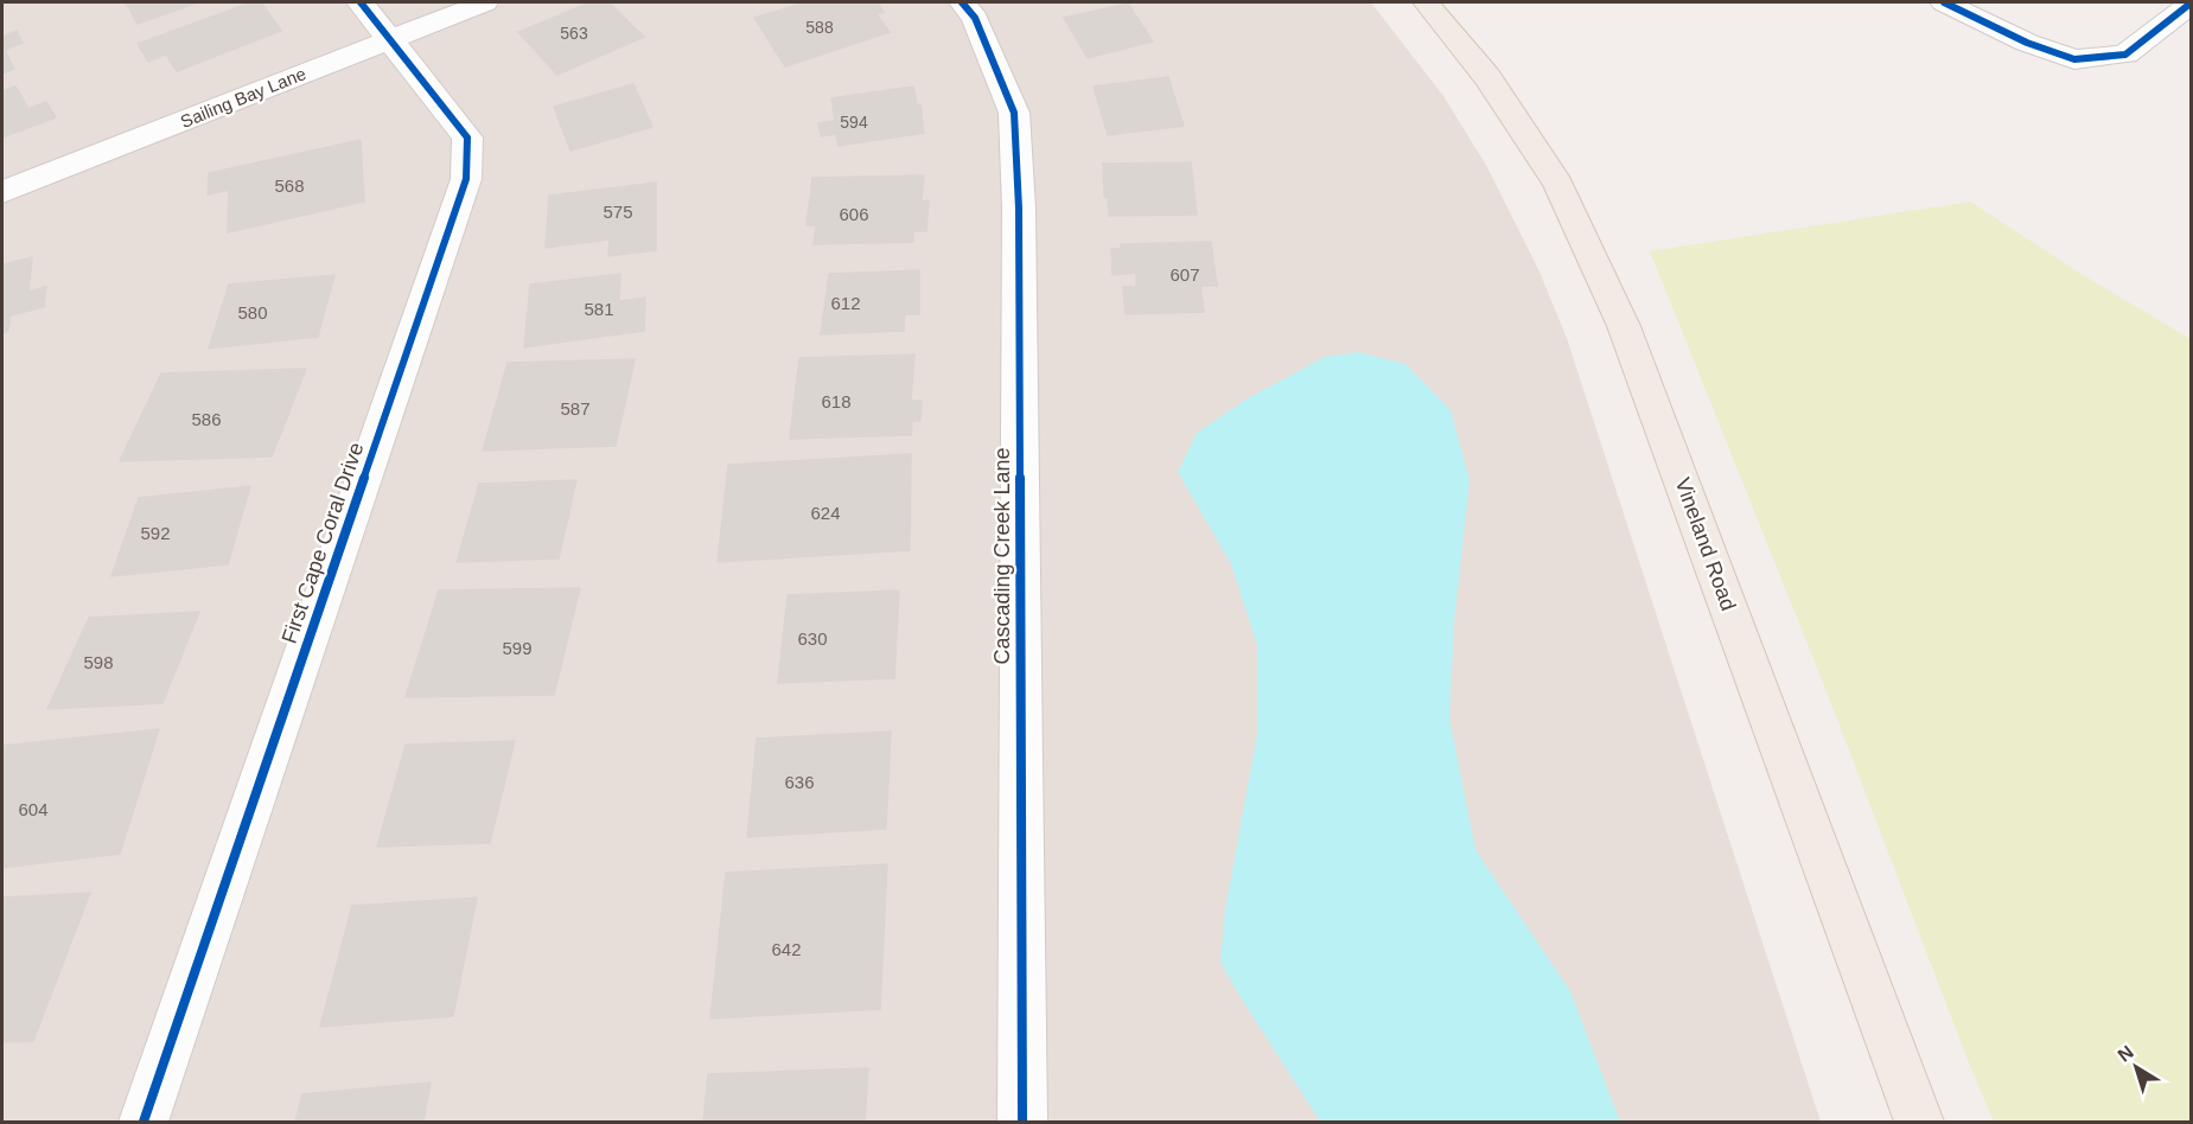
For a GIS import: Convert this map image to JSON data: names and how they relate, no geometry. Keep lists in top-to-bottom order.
{
  "streets": {
    "main road": ["Vineland Road"],
    "street": ["Sailing Bay Lane", "First Cape Coral Drive", "Cascading Creek Lane"]
  },
  "crossings": [
    ["Sailing Bay Lane", "First Cape Coral Drive"]
  ],
  "house_numbers": [
    "588",
    "563",
    "594",
    "568",
    "575",
    "606",
    "607",
    "612",
    "581",
    "580",
    "618",
    "587",
    "586",
    "624",
    "592",
    "630",
    "599",
    "598",
    "636",
    "604",
    "642"
  ],
  "north": "top left"
}
